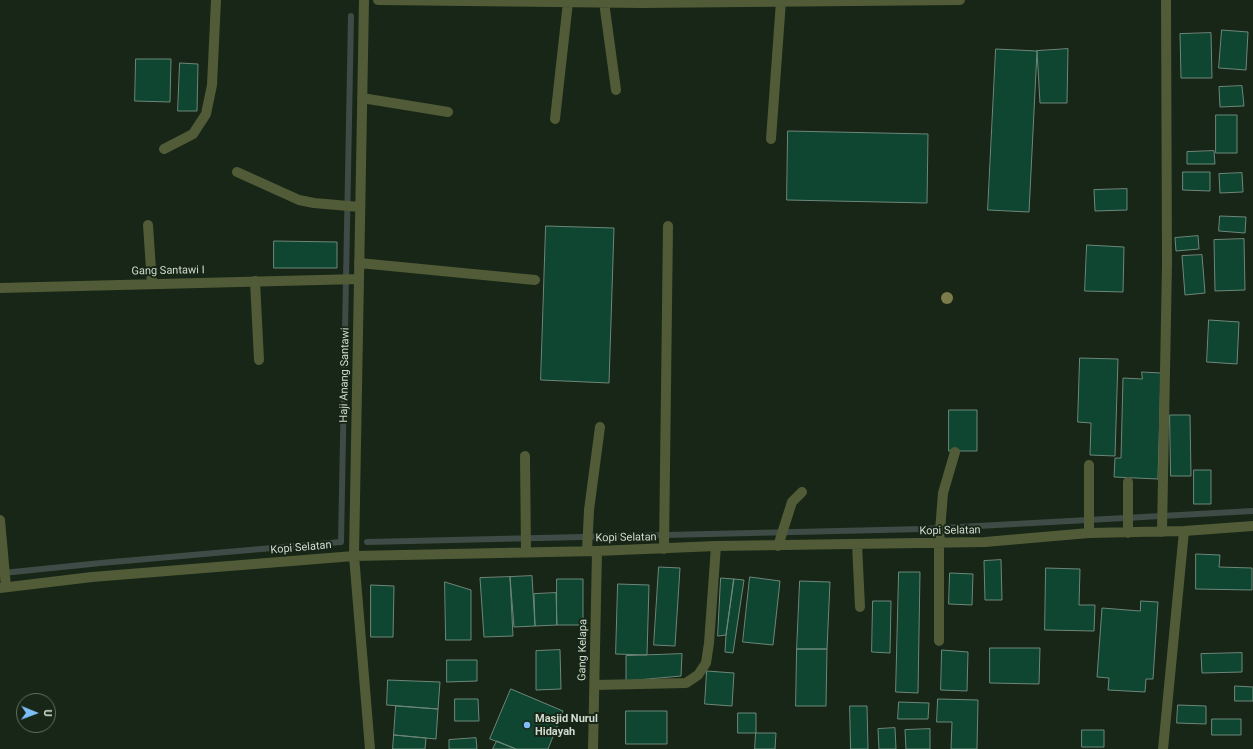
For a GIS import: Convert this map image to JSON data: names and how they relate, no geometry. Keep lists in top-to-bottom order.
{
  "streets": {
    "street": [
      "Gang Santawi I",
      "Haji Anang Santawi",
      "Kopi Selatan",
      "Gang Kelapa"
    ]
  },
  "crossings": [
    ["Gang Santawi I", "Haji Anang Santawi"],
    ["Haji Anang Santawi", "Kopi Selatan"],
    ["Kopi Selatan", "Gang Kelapa"]
  ],
  "places": ["Masjid Nurul Hidayah"],
  "north": "right"
}
